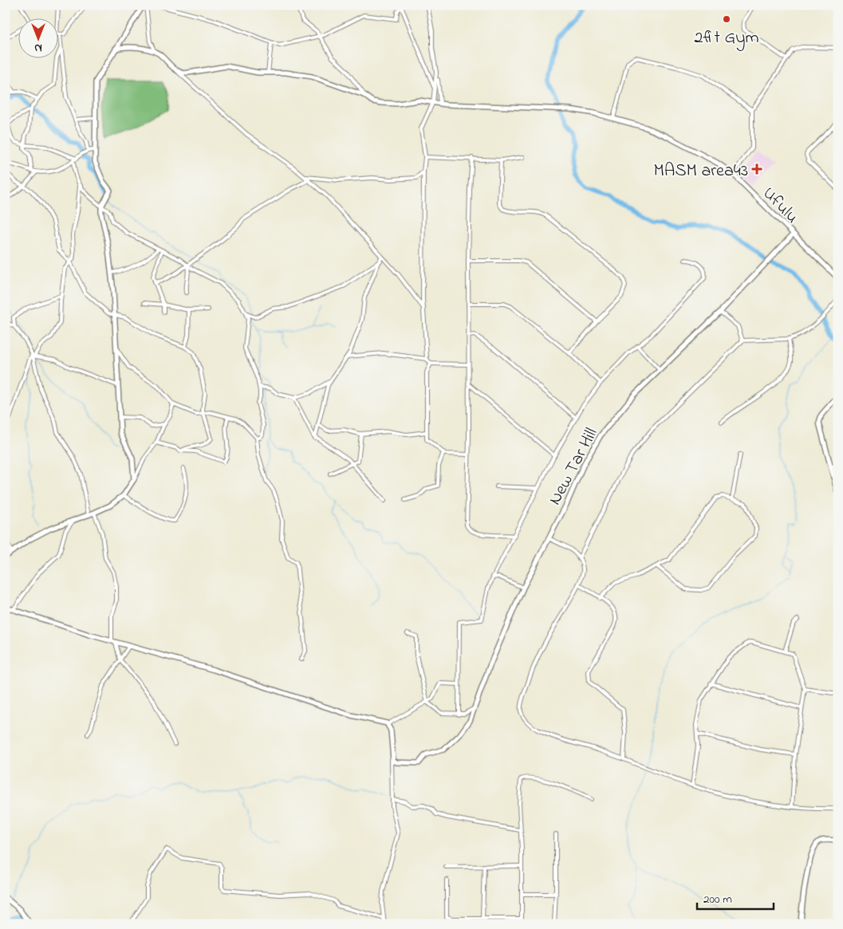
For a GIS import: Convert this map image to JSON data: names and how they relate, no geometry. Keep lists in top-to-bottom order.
{
  "streets": {
    "street": ["Ufulu", "New Tar Hill"]
  },
  "crossings": [
    ["Ufulu", "New Tar Hill"]
  ],
  "places": {
    "other": ["2fit Gym"],
    "health": ["MASM area43"]
  },
  "scale_bar": "200 m",
  "north": "bottom"
}
